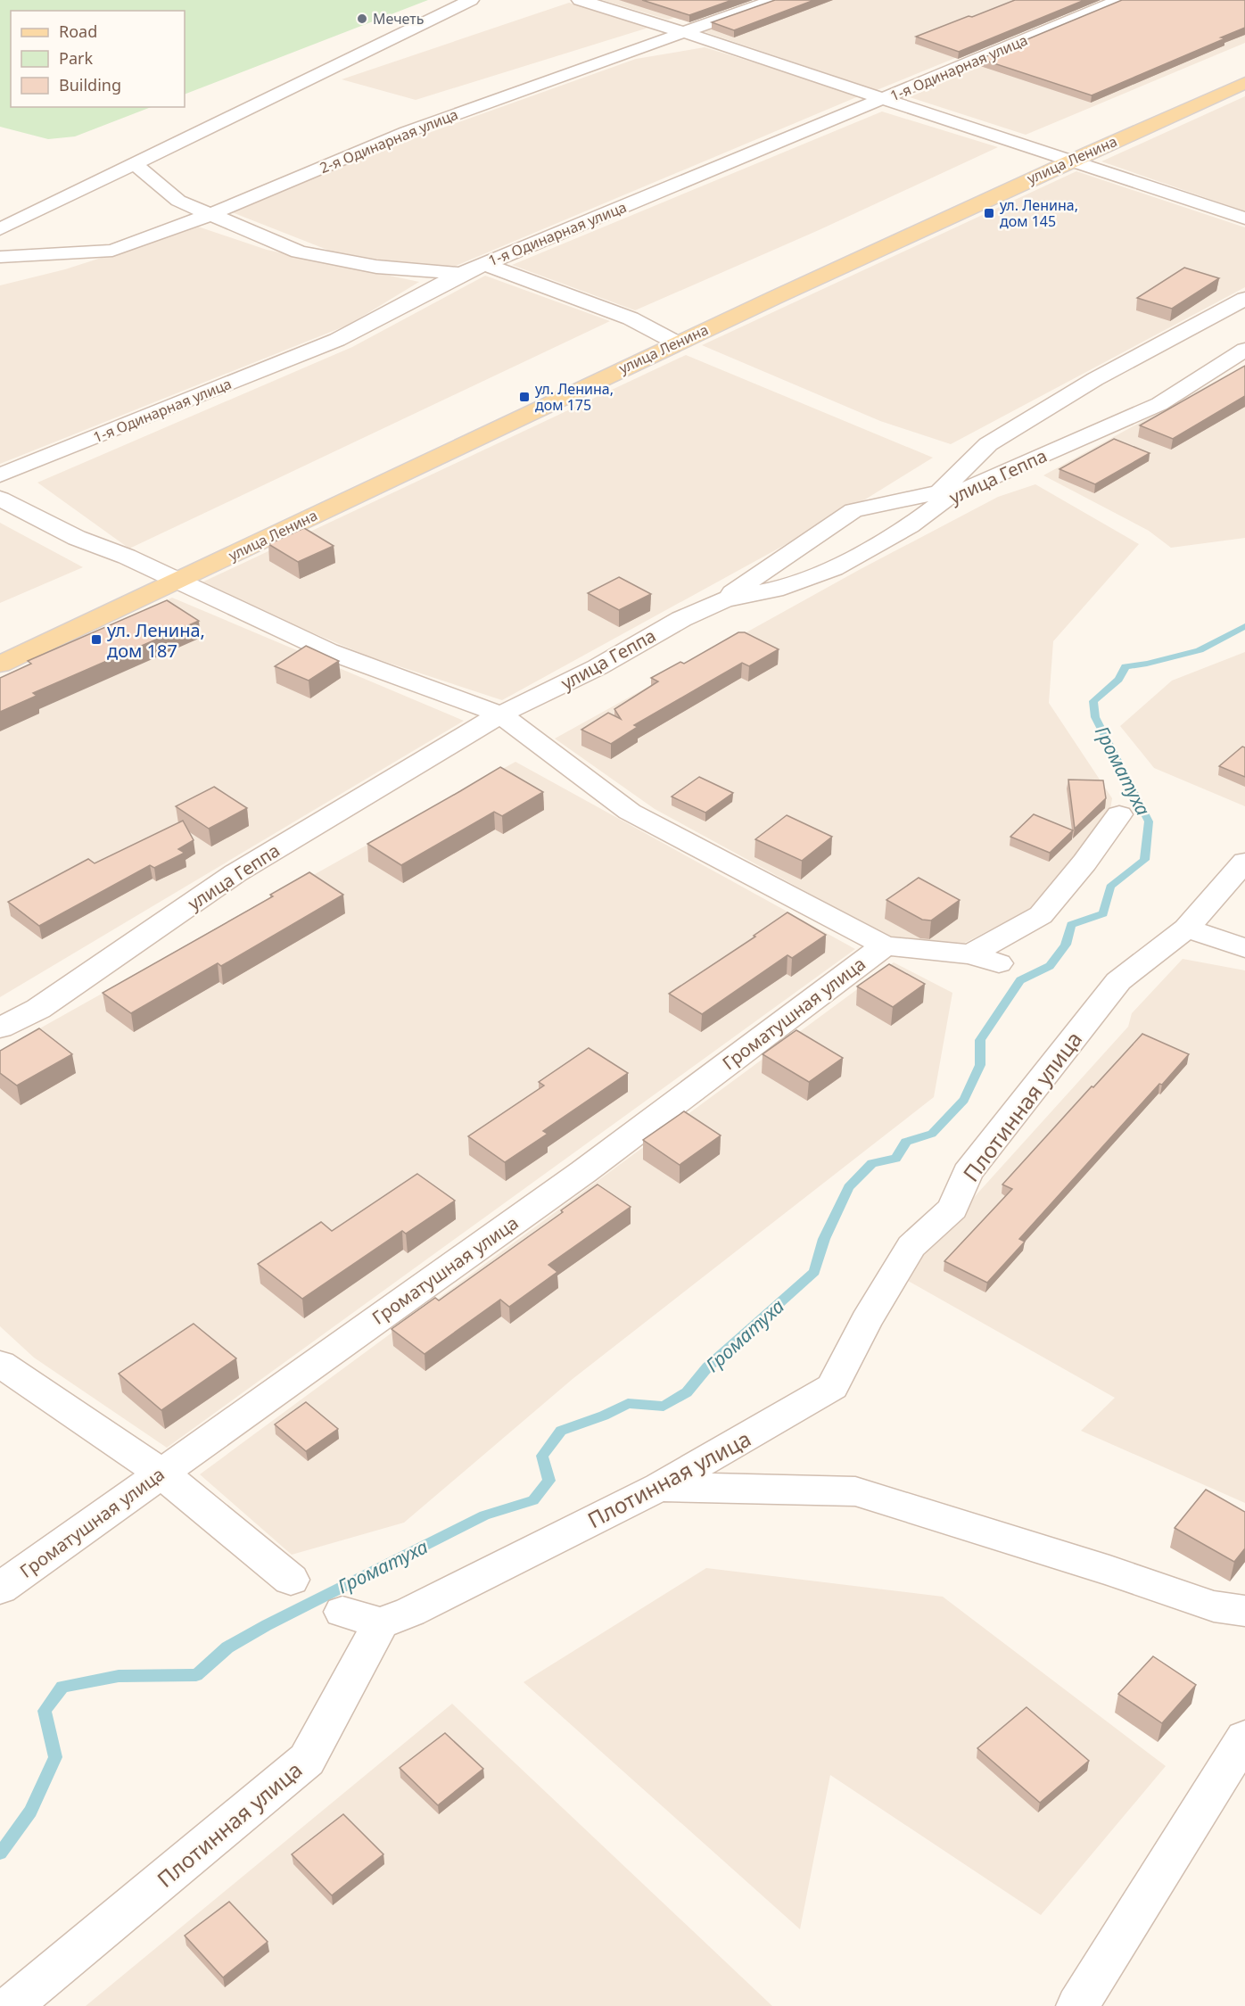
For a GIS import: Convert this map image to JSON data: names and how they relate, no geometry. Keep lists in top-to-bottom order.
{
  "streets": {
    "main road": ["улица Ленина"],
    "street": [
      "1-я Одинарная улица",
      "2-я Одинарная улица",
      "улица Геппа",
      "Громатушная улица",
      "Плотинная улица"
    ]
  },
  "water": ["Громатуха"],
  "places": {
    "other": ["Мечеть"],
    "transit": ["ул. Ленина, дом 145", "ул. Ленина, дом 175", "ул. Ленина, дом 187"]
  },
  "legend": ["Road", "Park", "Building"]
}
